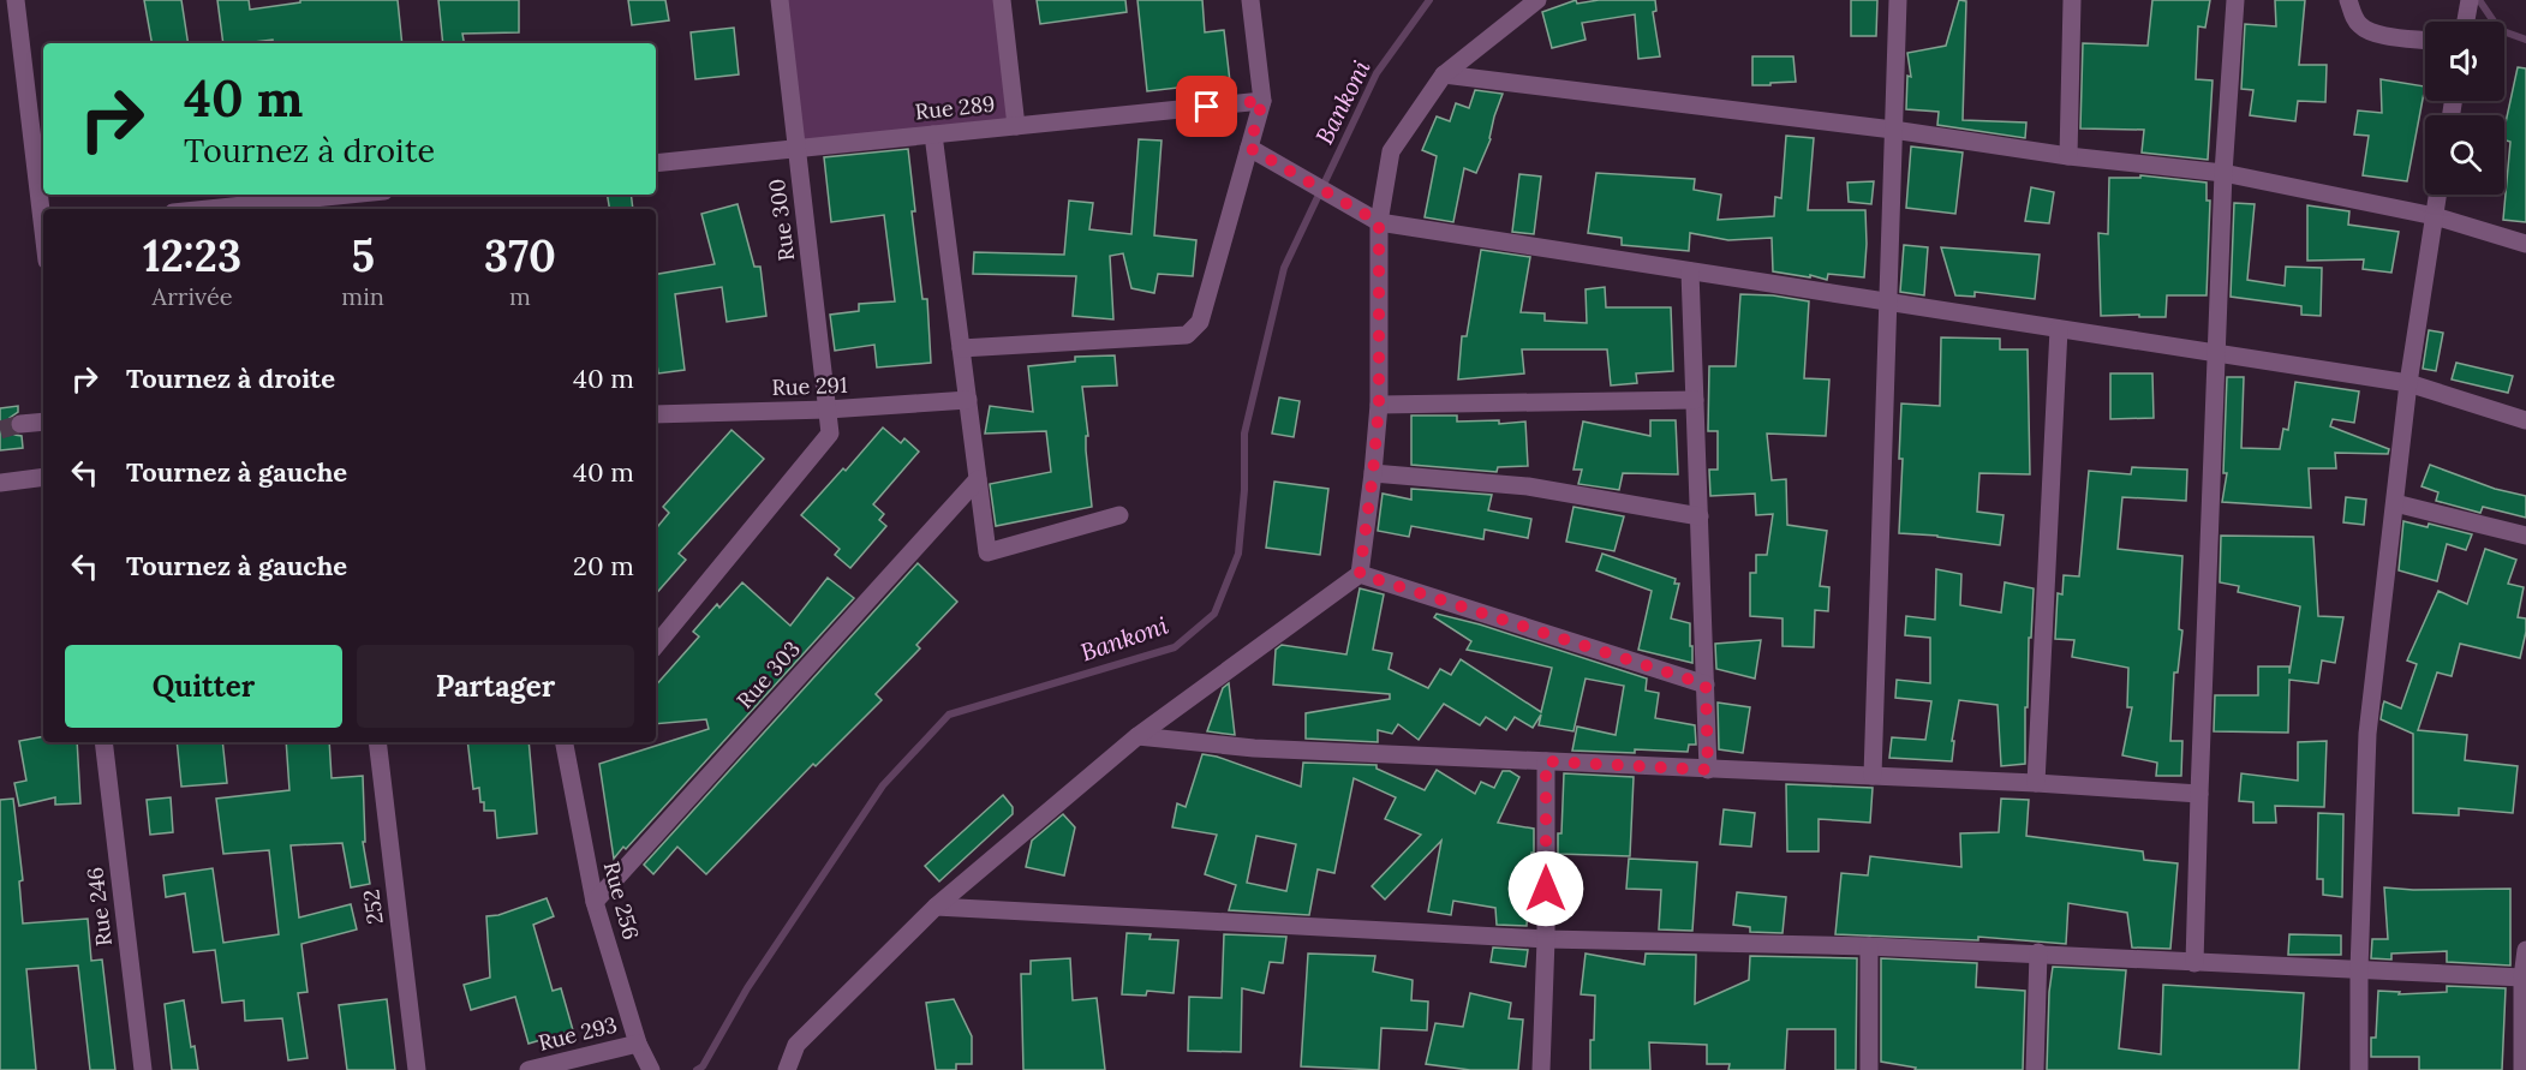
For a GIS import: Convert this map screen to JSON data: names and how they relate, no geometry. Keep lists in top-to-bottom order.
{
  "streets": {
    "street": [
      "Rue 289",
      "Rue 300",
      "Rue 291",
      "Rue 303",
      "Rue 256",
      "Rue 246",
      "252",
      "Rue 293"
    ]
  },
  "crossings": [
    ["Rue 289", "Rue 300"],
    ["Rue 300", "Rue 291"],
    ["Rue 303", "Rue 256"],
    ["Rue 256", "Rue 293"]
  ],
  "water": ["Bankoni"],
  "page": {
    "turn": ["40 m", "Tournez à droite"],
    "eta": [
      "12:23",
      "Arrivée",
      "5",
      "min",
      "370",
      "m"
    ],
    "list": [
      {
        "name": "Tournez à droite",
        "value": "40 m"
      },
      {
        "name": "Tournez à gauche",
        "value": "40 m"
      },
      {
        "name": "Tournez à gauche",
        "value": "20 m"
      }
    ],
    "buttons": ["Quitter", "Partager"]
  }
}
